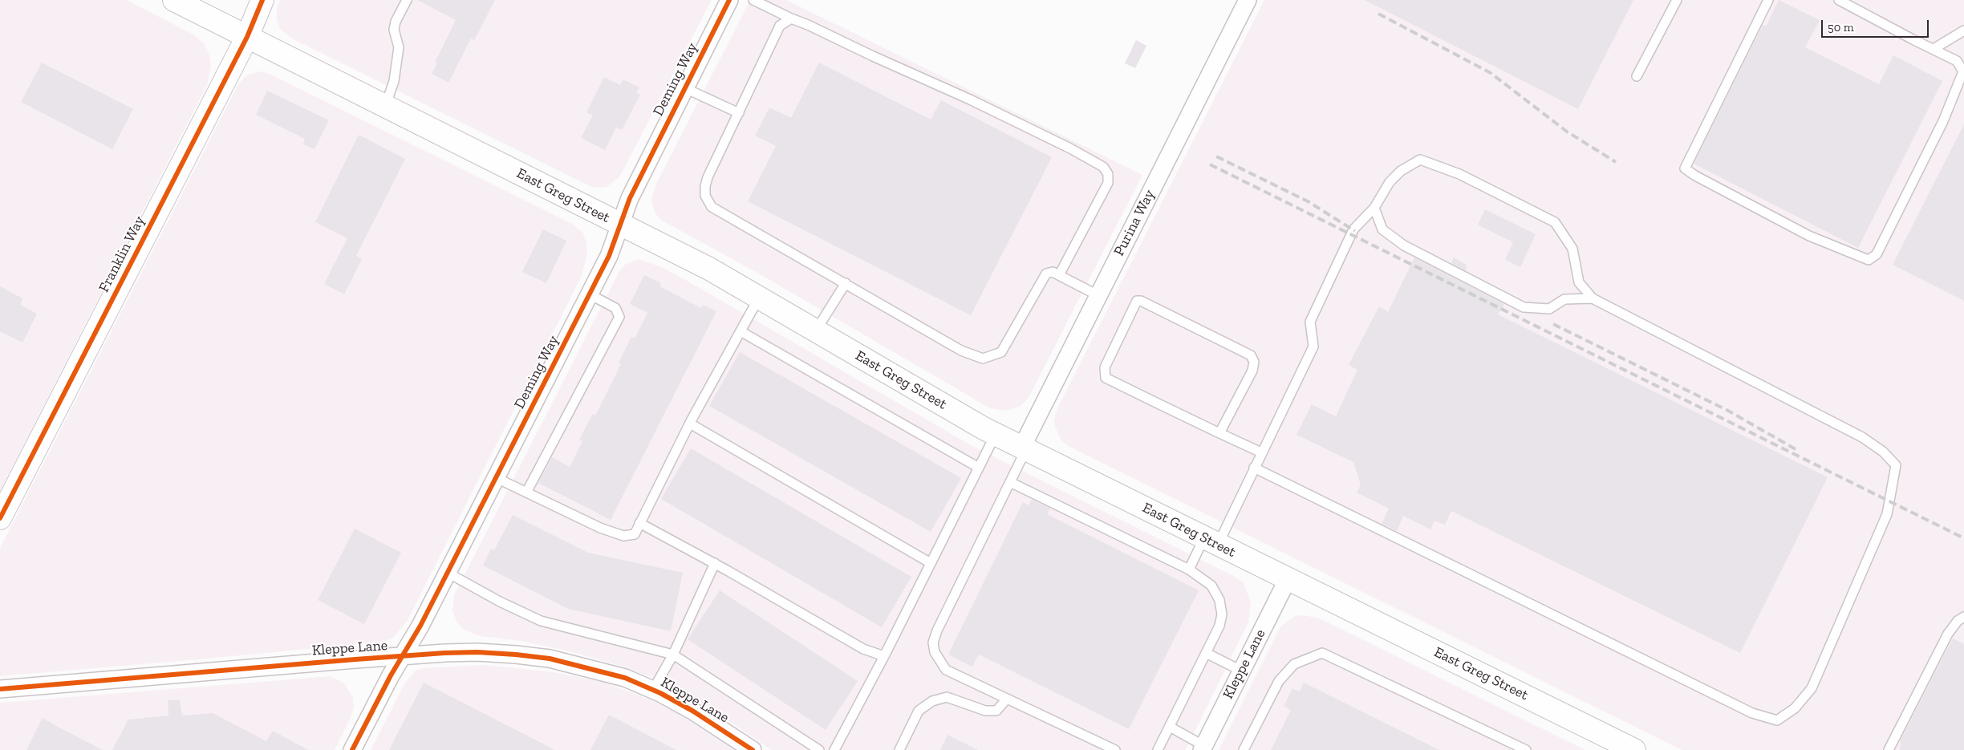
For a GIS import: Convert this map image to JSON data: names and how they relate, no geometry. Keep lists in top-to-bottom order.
{
  "streets": {
    "main road": ["East Greg Street", "Franklin Way"],
    "street": ["Deming Way", "Purina Way", "Kleppe Lane"]
  },
  "crossings": [
    ["Deming Way", "East Greg Street"],
    ["Deming Way", "Kleppe Lane"],
    ["East Greg Street", "Purina Way"],
    ["East Greg Street", "Franklin Way"],
    ["East Greg Street", "Kleppe Lane"]
  ],
  "scale_bar": "50 m"
}
